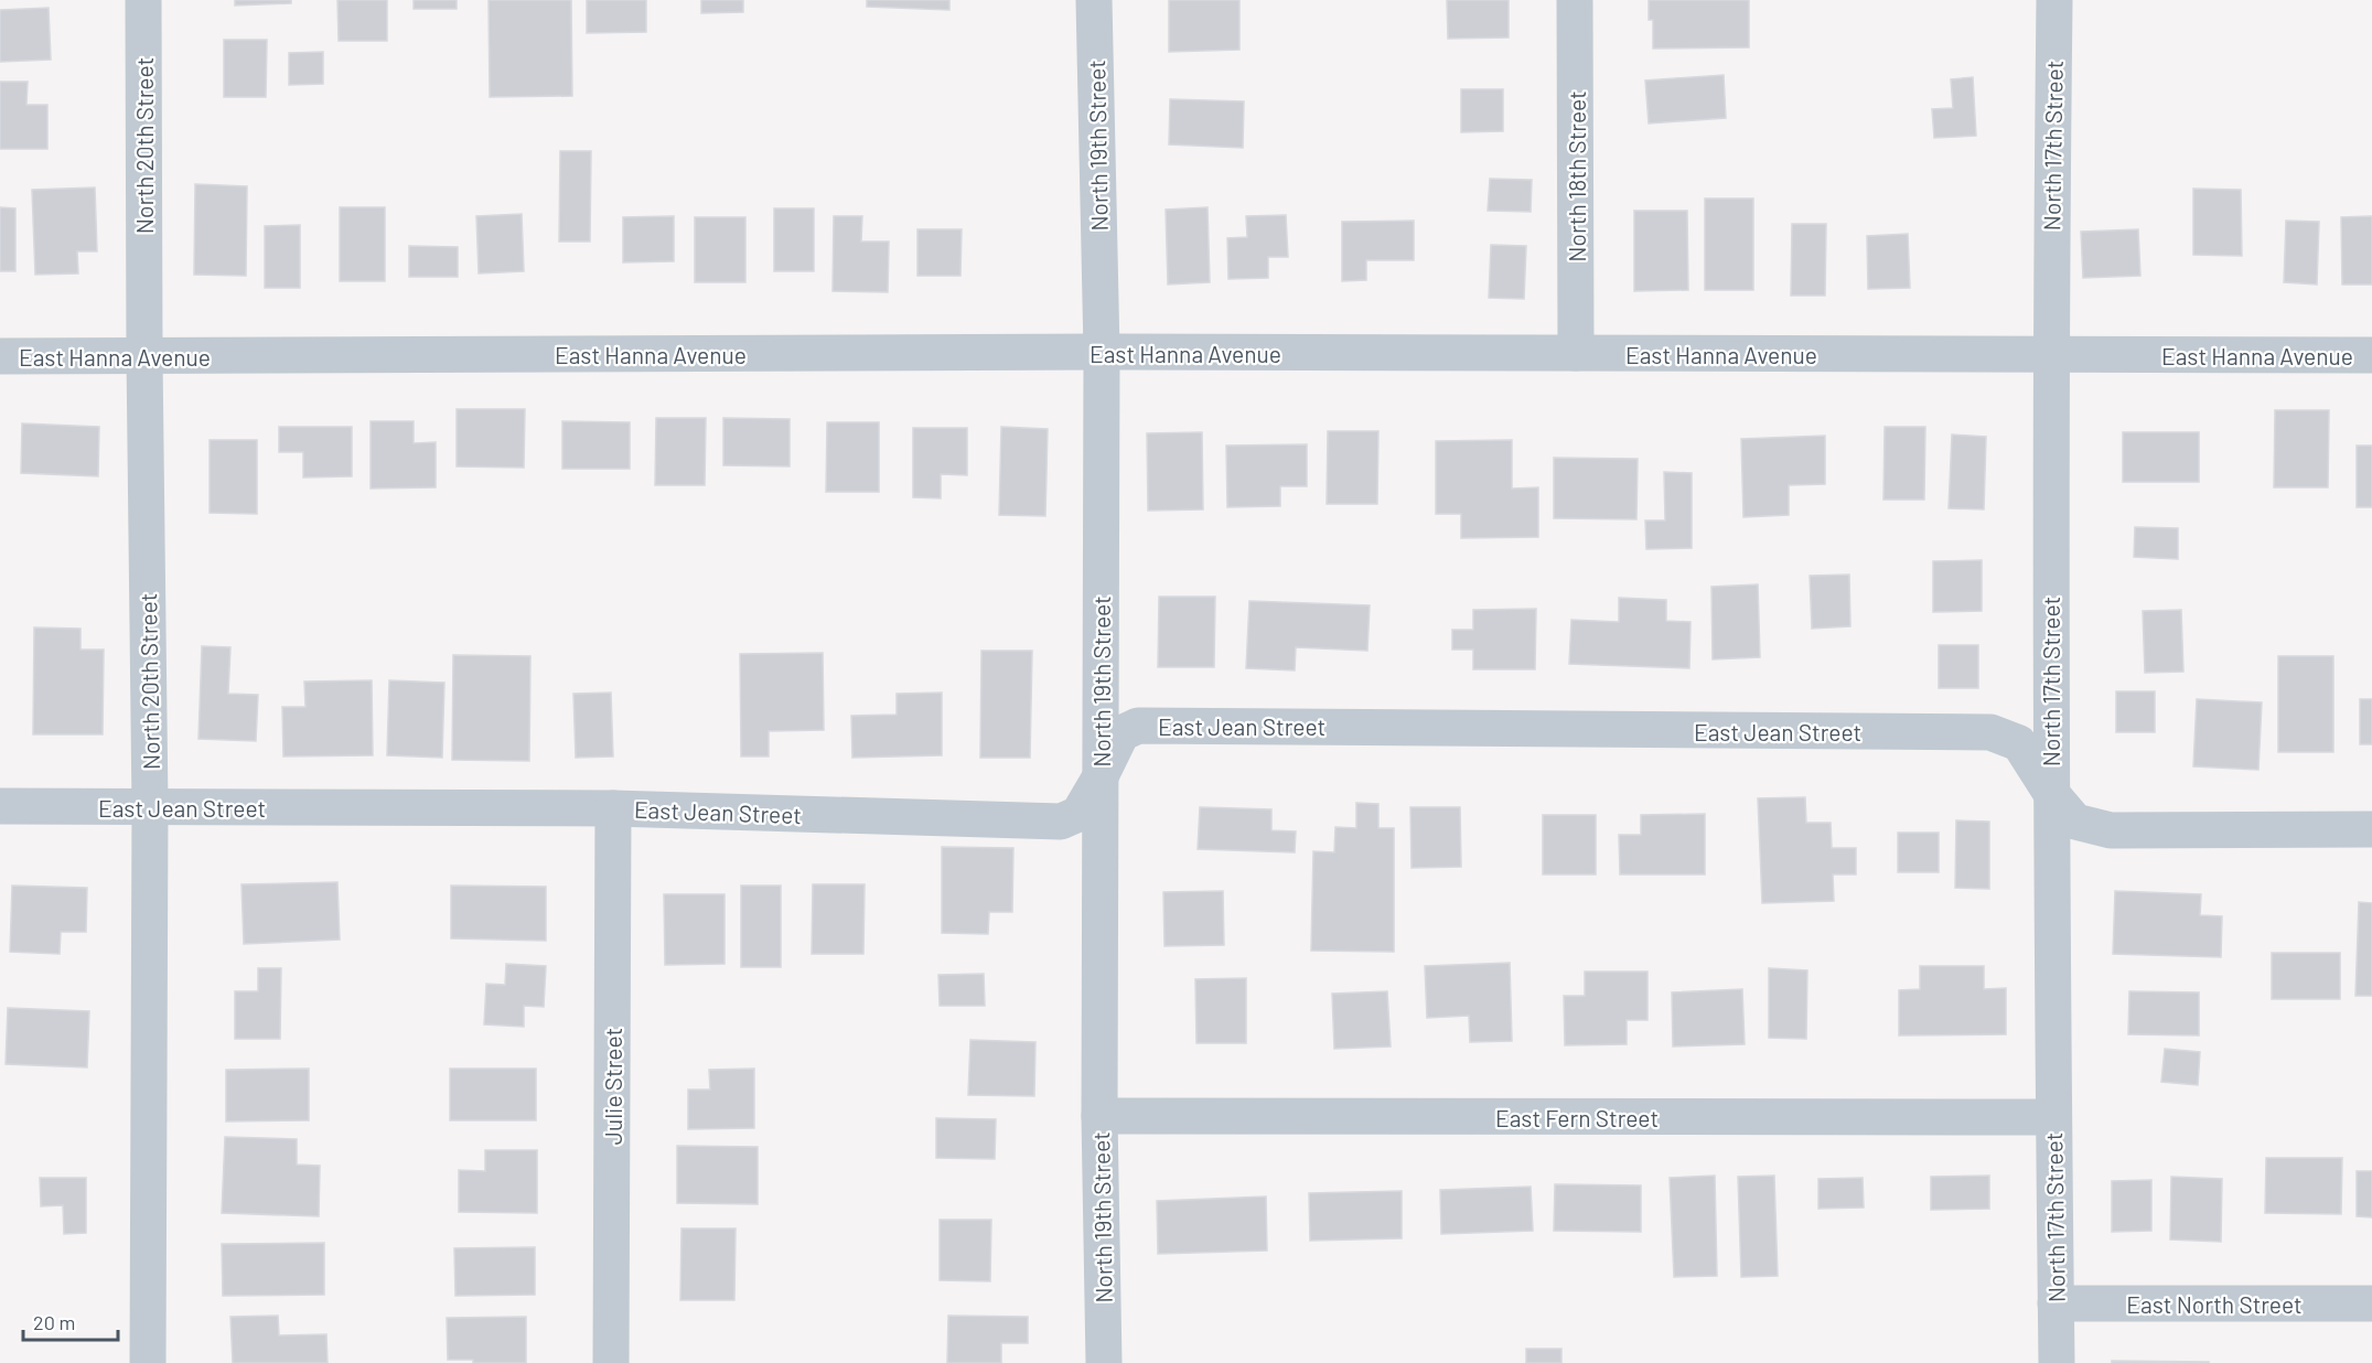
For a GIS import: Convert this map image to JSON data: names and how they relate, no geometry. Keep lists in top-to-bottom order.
{
  "streets": {
    "street": [
      "North 20th Street",
      "North 19th Street",
      "North 17th Street",
      "North 18th Street",
      "East Hanna Avenue",
      "East Jean Street",
      "Julie Street",
      "East Fern Street",
      "East North Street"
    ]
  },
  "crossings": [
    ["North 20th Street", "East Hanna Avenue"],
    ["North 20th Street", "East Jean Street"],
    ["North 19th Street", "East Hanna Avenue"],
    ["North 19th Street", "East Jean Street"],
    ["North 19th Street", "East Fern Street"],
    ["North 17th Street", "East Hanna Avenue"],
    ["North 17th Street", "East Jean Street"],
    ["North 17th Street", "East Fern Street"],
    ["North 17th Street", "East North Street"],
    ["North 18th Street", "East Hanna Avenue"],
    ["East Jean Street", "Julie Street"]
  ],
  "scale_bar": "20 m"
}
